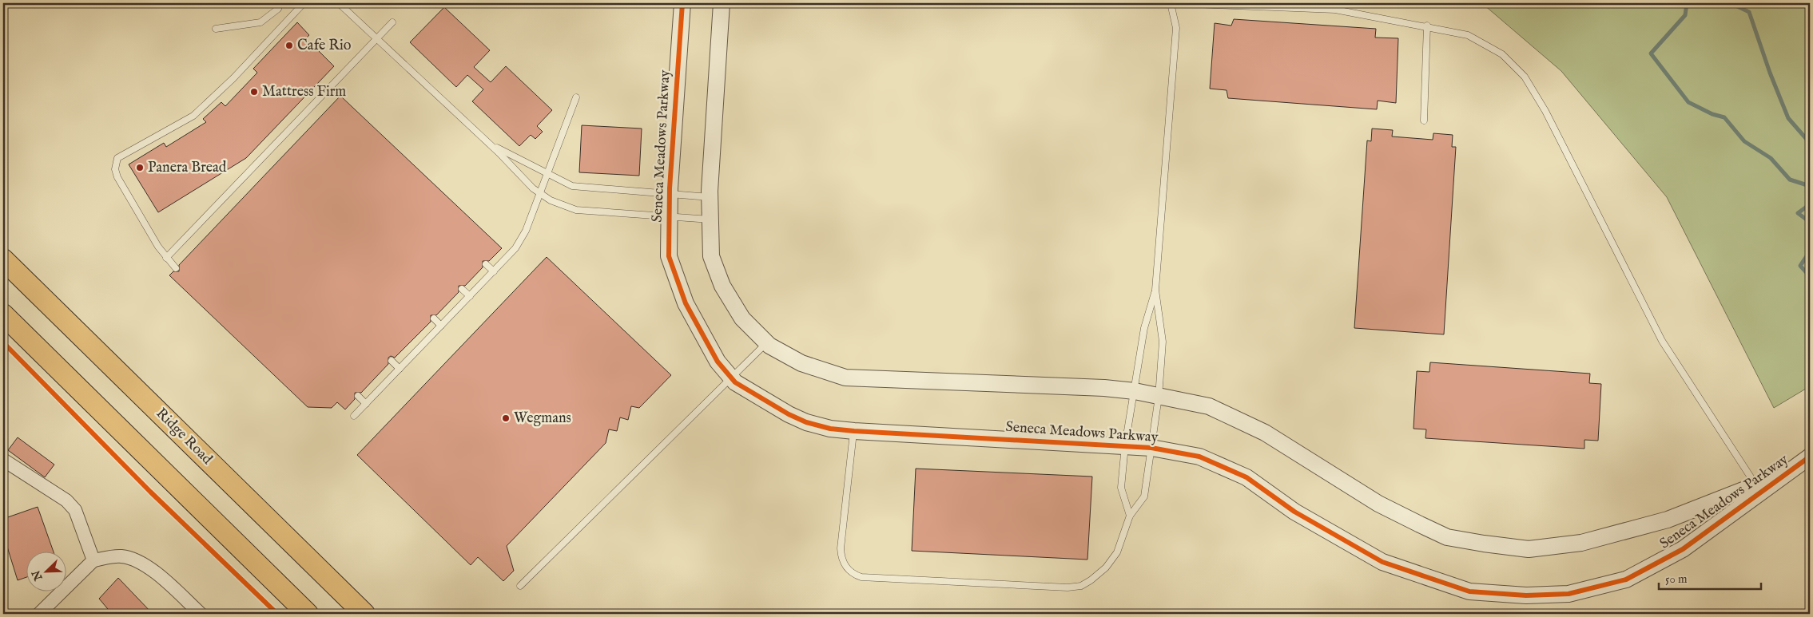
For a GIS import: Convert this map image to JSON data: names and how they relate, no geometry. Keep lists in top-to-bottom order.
{
  "streets": {
    "highway": ["Ridge Road"],
    "street": ["Seneca Meadows Parkway"]
  },
  "places": [
    "Cafe Rio",
    "Mattress Firm",
    "Panera Bread",
    "Wegmans"
  ],
  "scale_bar": "50 m",
  "north": "bottom left"
}
